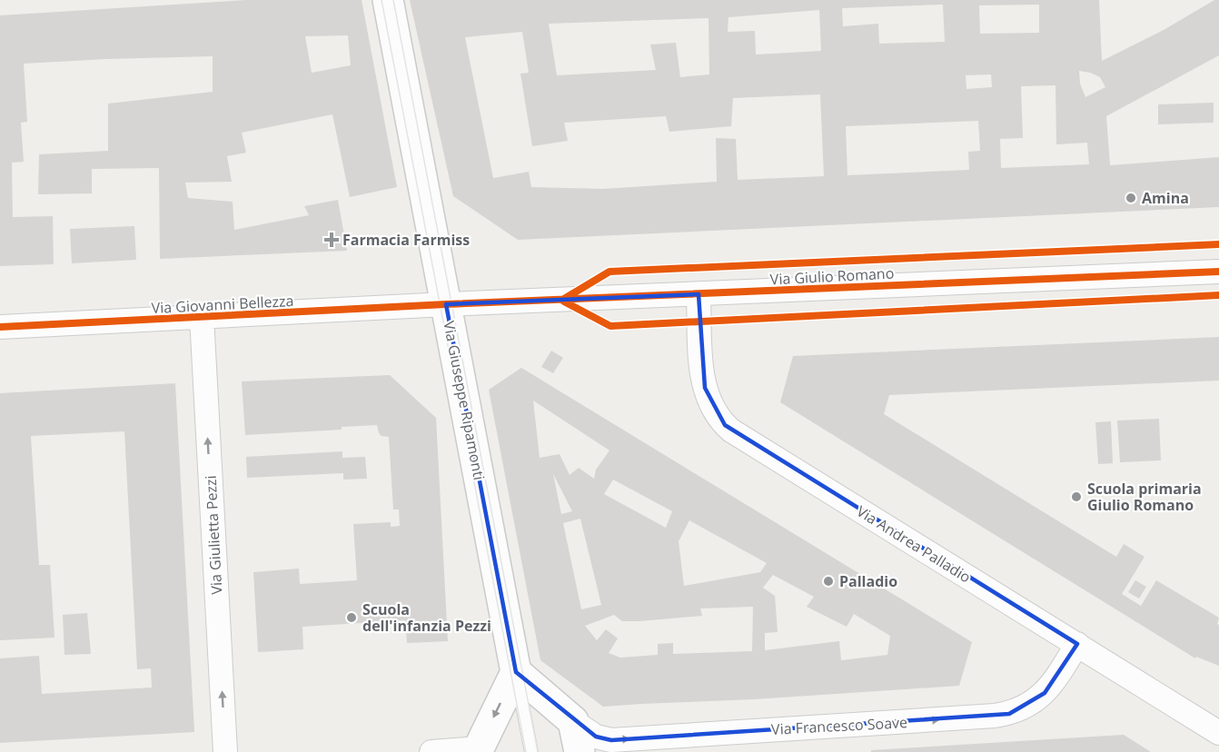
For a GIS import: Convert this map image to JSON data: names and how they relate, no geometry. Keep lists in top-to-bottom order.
{
  "streets": {
    "street": [
      "Via Giulio Romano",
      "Via Giovanni Bellezza",
      "Via Giuseppe Ripamonti",
      "Via Giulietta Pezzi",
      "Via Andrea Palladio",
      "Via Francesco Soave"
    ]
  },
  "crossings": [
    ["Via Giulio Romano", "Via Giovanni Bellezza"],
    ["Via Giulio Romano", "Via Giuseppe Ripamonti"],
    ["Via Giulio Romano", "Via Andrea Palladio"],
    ["Via Giovanni Bellezza", "Via Giuseppe Ripamonti"],
    ["Via Giovanni Bellezza", "Via Giulietta Pezzi"],
    ["Via Andrea Palladio", "Via Francesco Soave"]
  ],
  "one_way": ["Via Giulietta Pezzi", "Via Francesco Soave"],
  "places": {
    "other": [
      "Amina",
      "Scuola primaria Giulio Romano",
      "Palladio",
      "Scuola dell'infanzia Pezzi"
    ],
    "health": ["Farmacia Farmiss"]
  }
}
